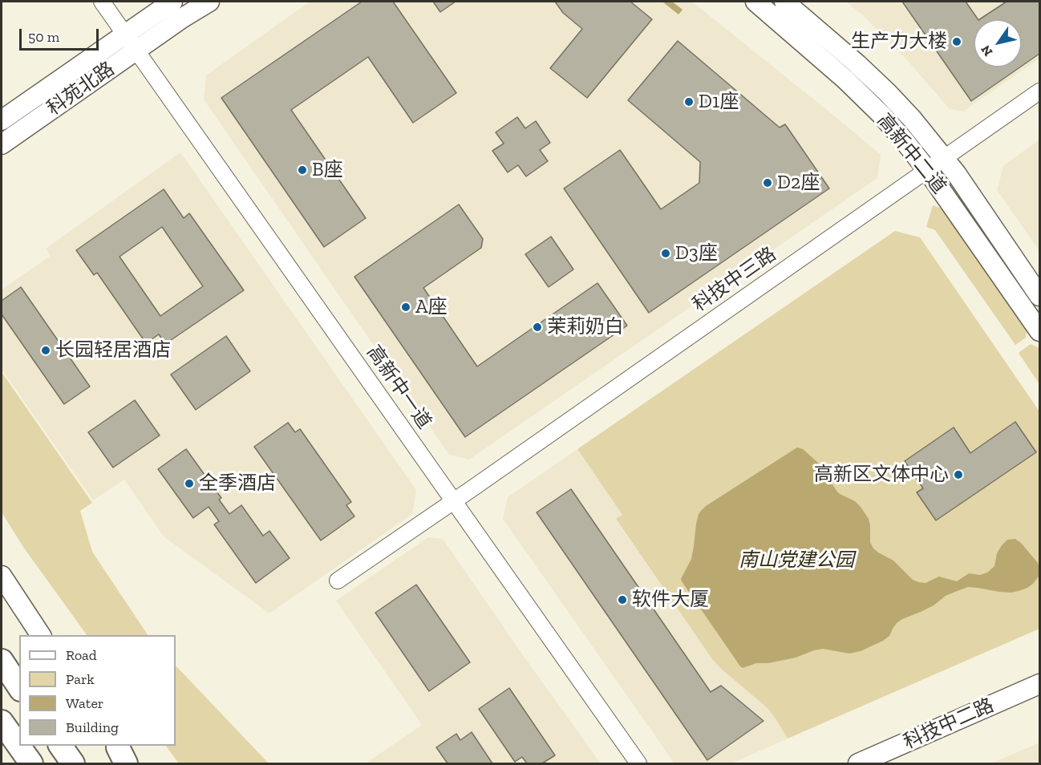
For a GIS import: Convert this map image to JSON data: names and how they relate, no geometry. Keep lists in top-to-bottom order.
{
  "streets": {
    "main road": ["科苑北路", "高新中二道", "科技中二路"],
    "street": ["科技中三路", "高新中一道"]
  },
  "crossings": [
    ["科苑北路", "高新中一道"],
    ["高新中二道", "科技中三路"],
    ["科技中三路", "高新中一道"]
  ],
  "parks": ["南山党建公园"],
  "places": [
    "生产力大楼",
    "D1座",
    "B座",
    "D2座",
    "D3座",
    "A座",
    "茉莉奶白",
    "长园轻居酒店",
    "高新区文体中心",
    "全季酒店",
    "软件大厦"
  ],
  "legend": [
    "Road",
    "Park",
    "Water",
    "Building"
  ],
  "scale_bar": "50 m",
  "north": "bottom left"
}
